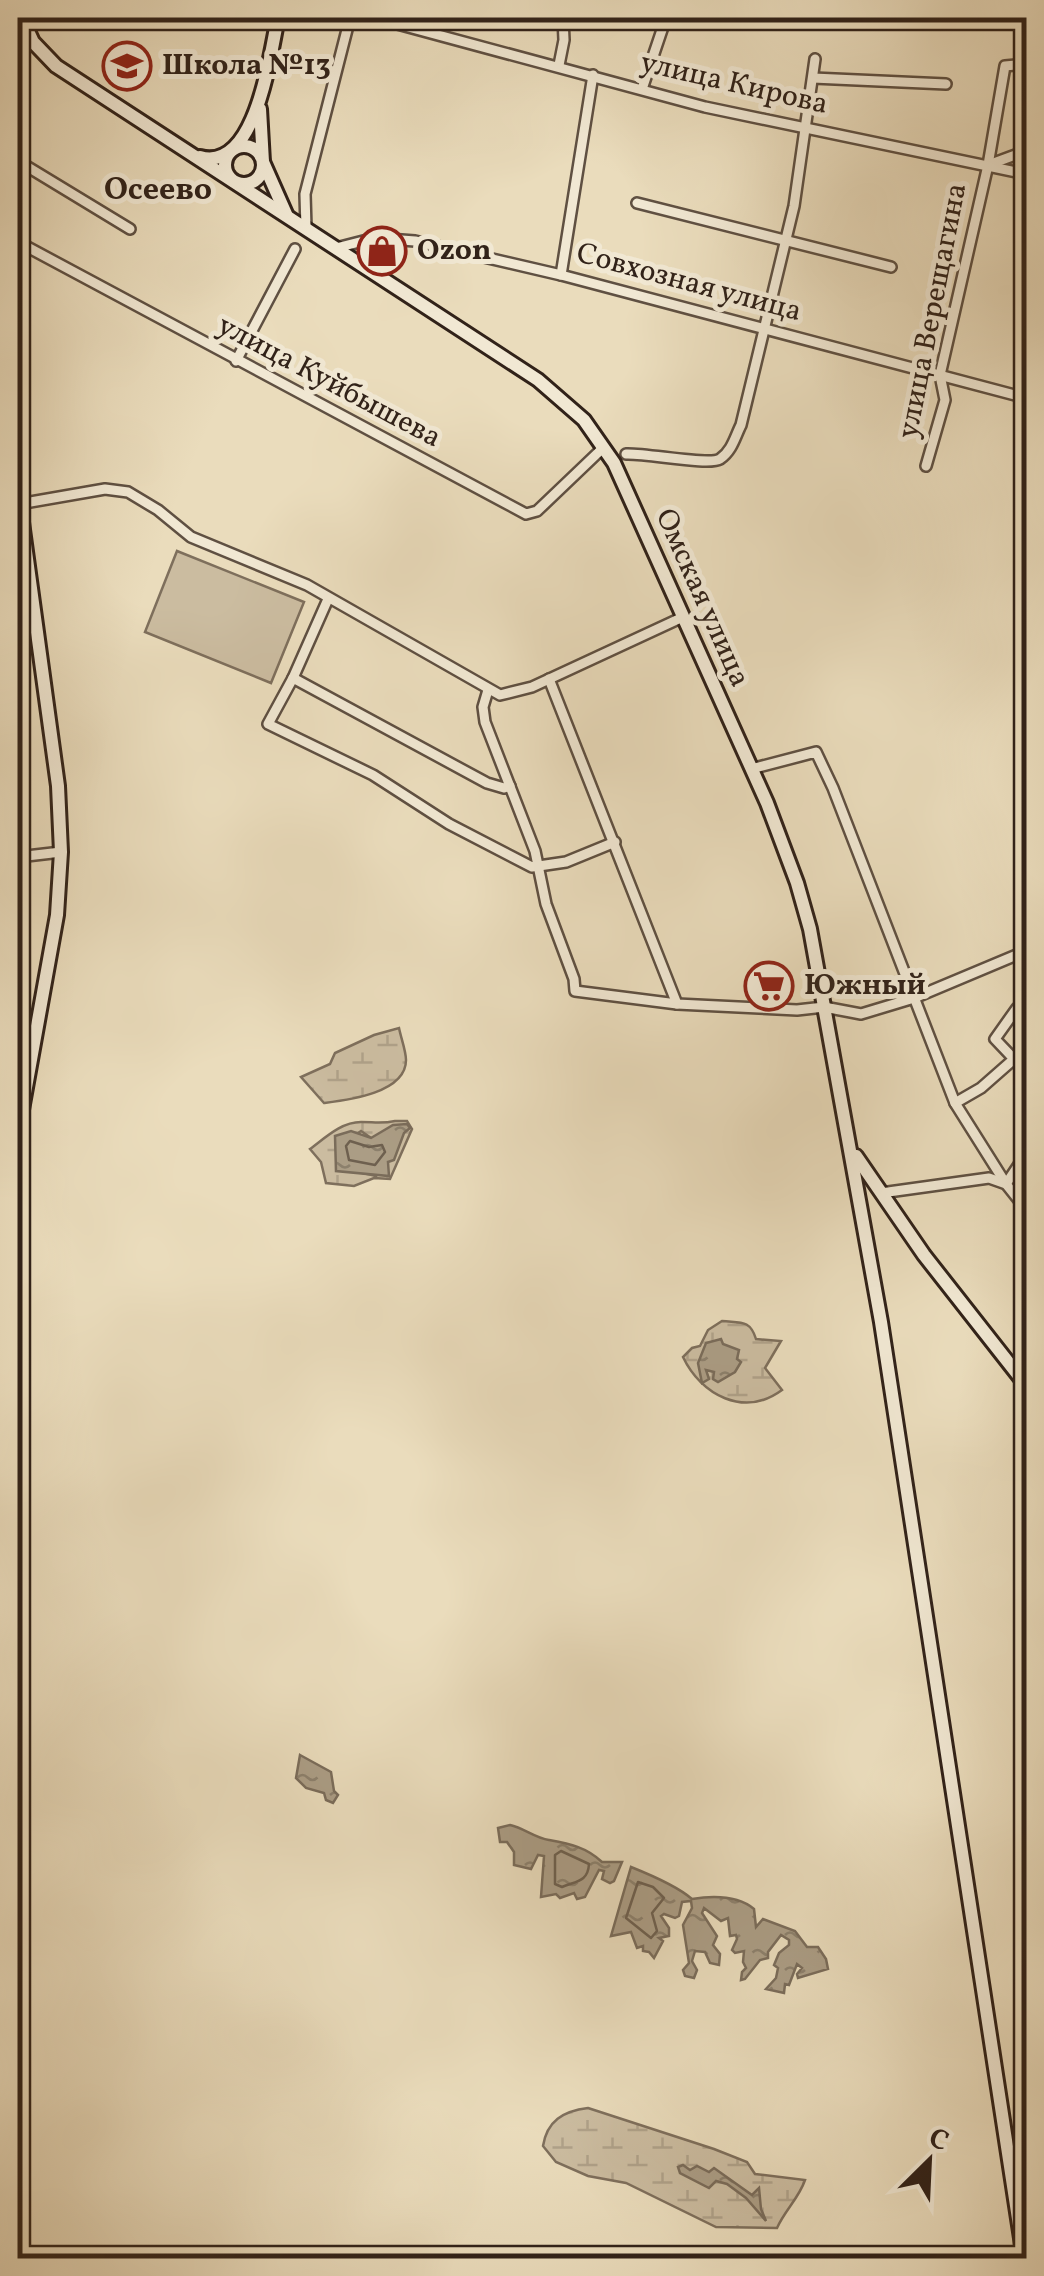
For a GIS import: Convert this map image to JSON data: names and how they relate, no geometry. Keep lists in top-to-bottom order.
{
  "streets": {
    "street": [
      "улица Кирова",
      "Совхозная улица",
      "улица Верещагина",
      "улица Куйбышева",
      "Омская улица"
    ]
  },
  "crossings": [
    ["улица Кирова", "улица Верещагина"],
    ["Совхозная улица", "улица Верещагина"],
    ["Совхозная улица", "Омская улица"],
    ["улица Куйбышева", "Омская улица"]
  ],
  "districts": ["Осеево"],
  "places": {
    "school or university": ["Школа №13"],
    "shop": ["Ozon"],
    "supermarket": ["Южный"]
  },
  "north": "top right"
}
